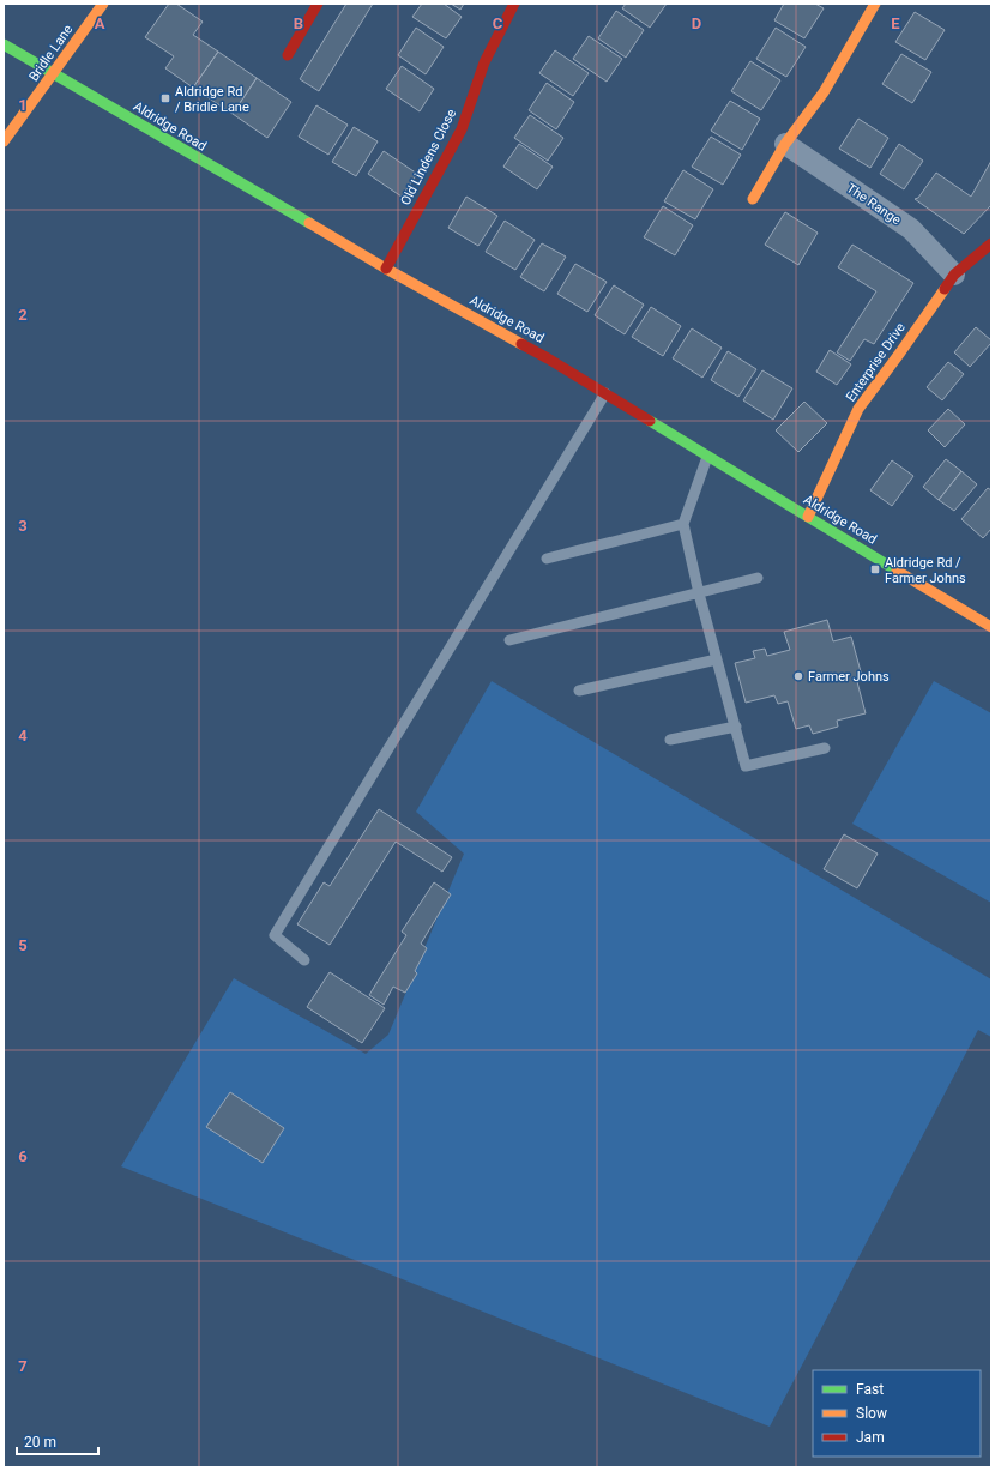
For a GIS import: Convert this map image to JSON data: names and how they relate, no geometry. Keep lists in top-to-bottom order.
{
  "streets": {
    "street": [
      "Bridle Lane",
      "Aldridge Road",
      "Old Lindens Close",
      "The Range",
      "Enterprise Drive"
    ]
  },
  "crossings": [
    ["Bridle Lane", "Aldridge Road"],
    ["Aldridge Road", "Old Lindens Close"],
    ["Aldridge Road", "Enterprise Drive"],
    ["The Range", "Enterprise Drive"]
  ],
  "places": {
    "transit": ["Aldridge Rd / Bridle Lane", "Aldridge Rd / Farmer Johns"],
    "other": ["Farmer Johns"]
  },
  "legend": ["Fast", "Slow", "Jam"],
  "scale_bar": "20 m",
  "grid": {
    "columns": [
      "A",
      "B",
      "C",
      "D",
      "E"
    ],
    "rows": [
      "1",
      "2",
      "3",
      "4",
      "5",
      "6",
      "7"
    ]
  }
}
